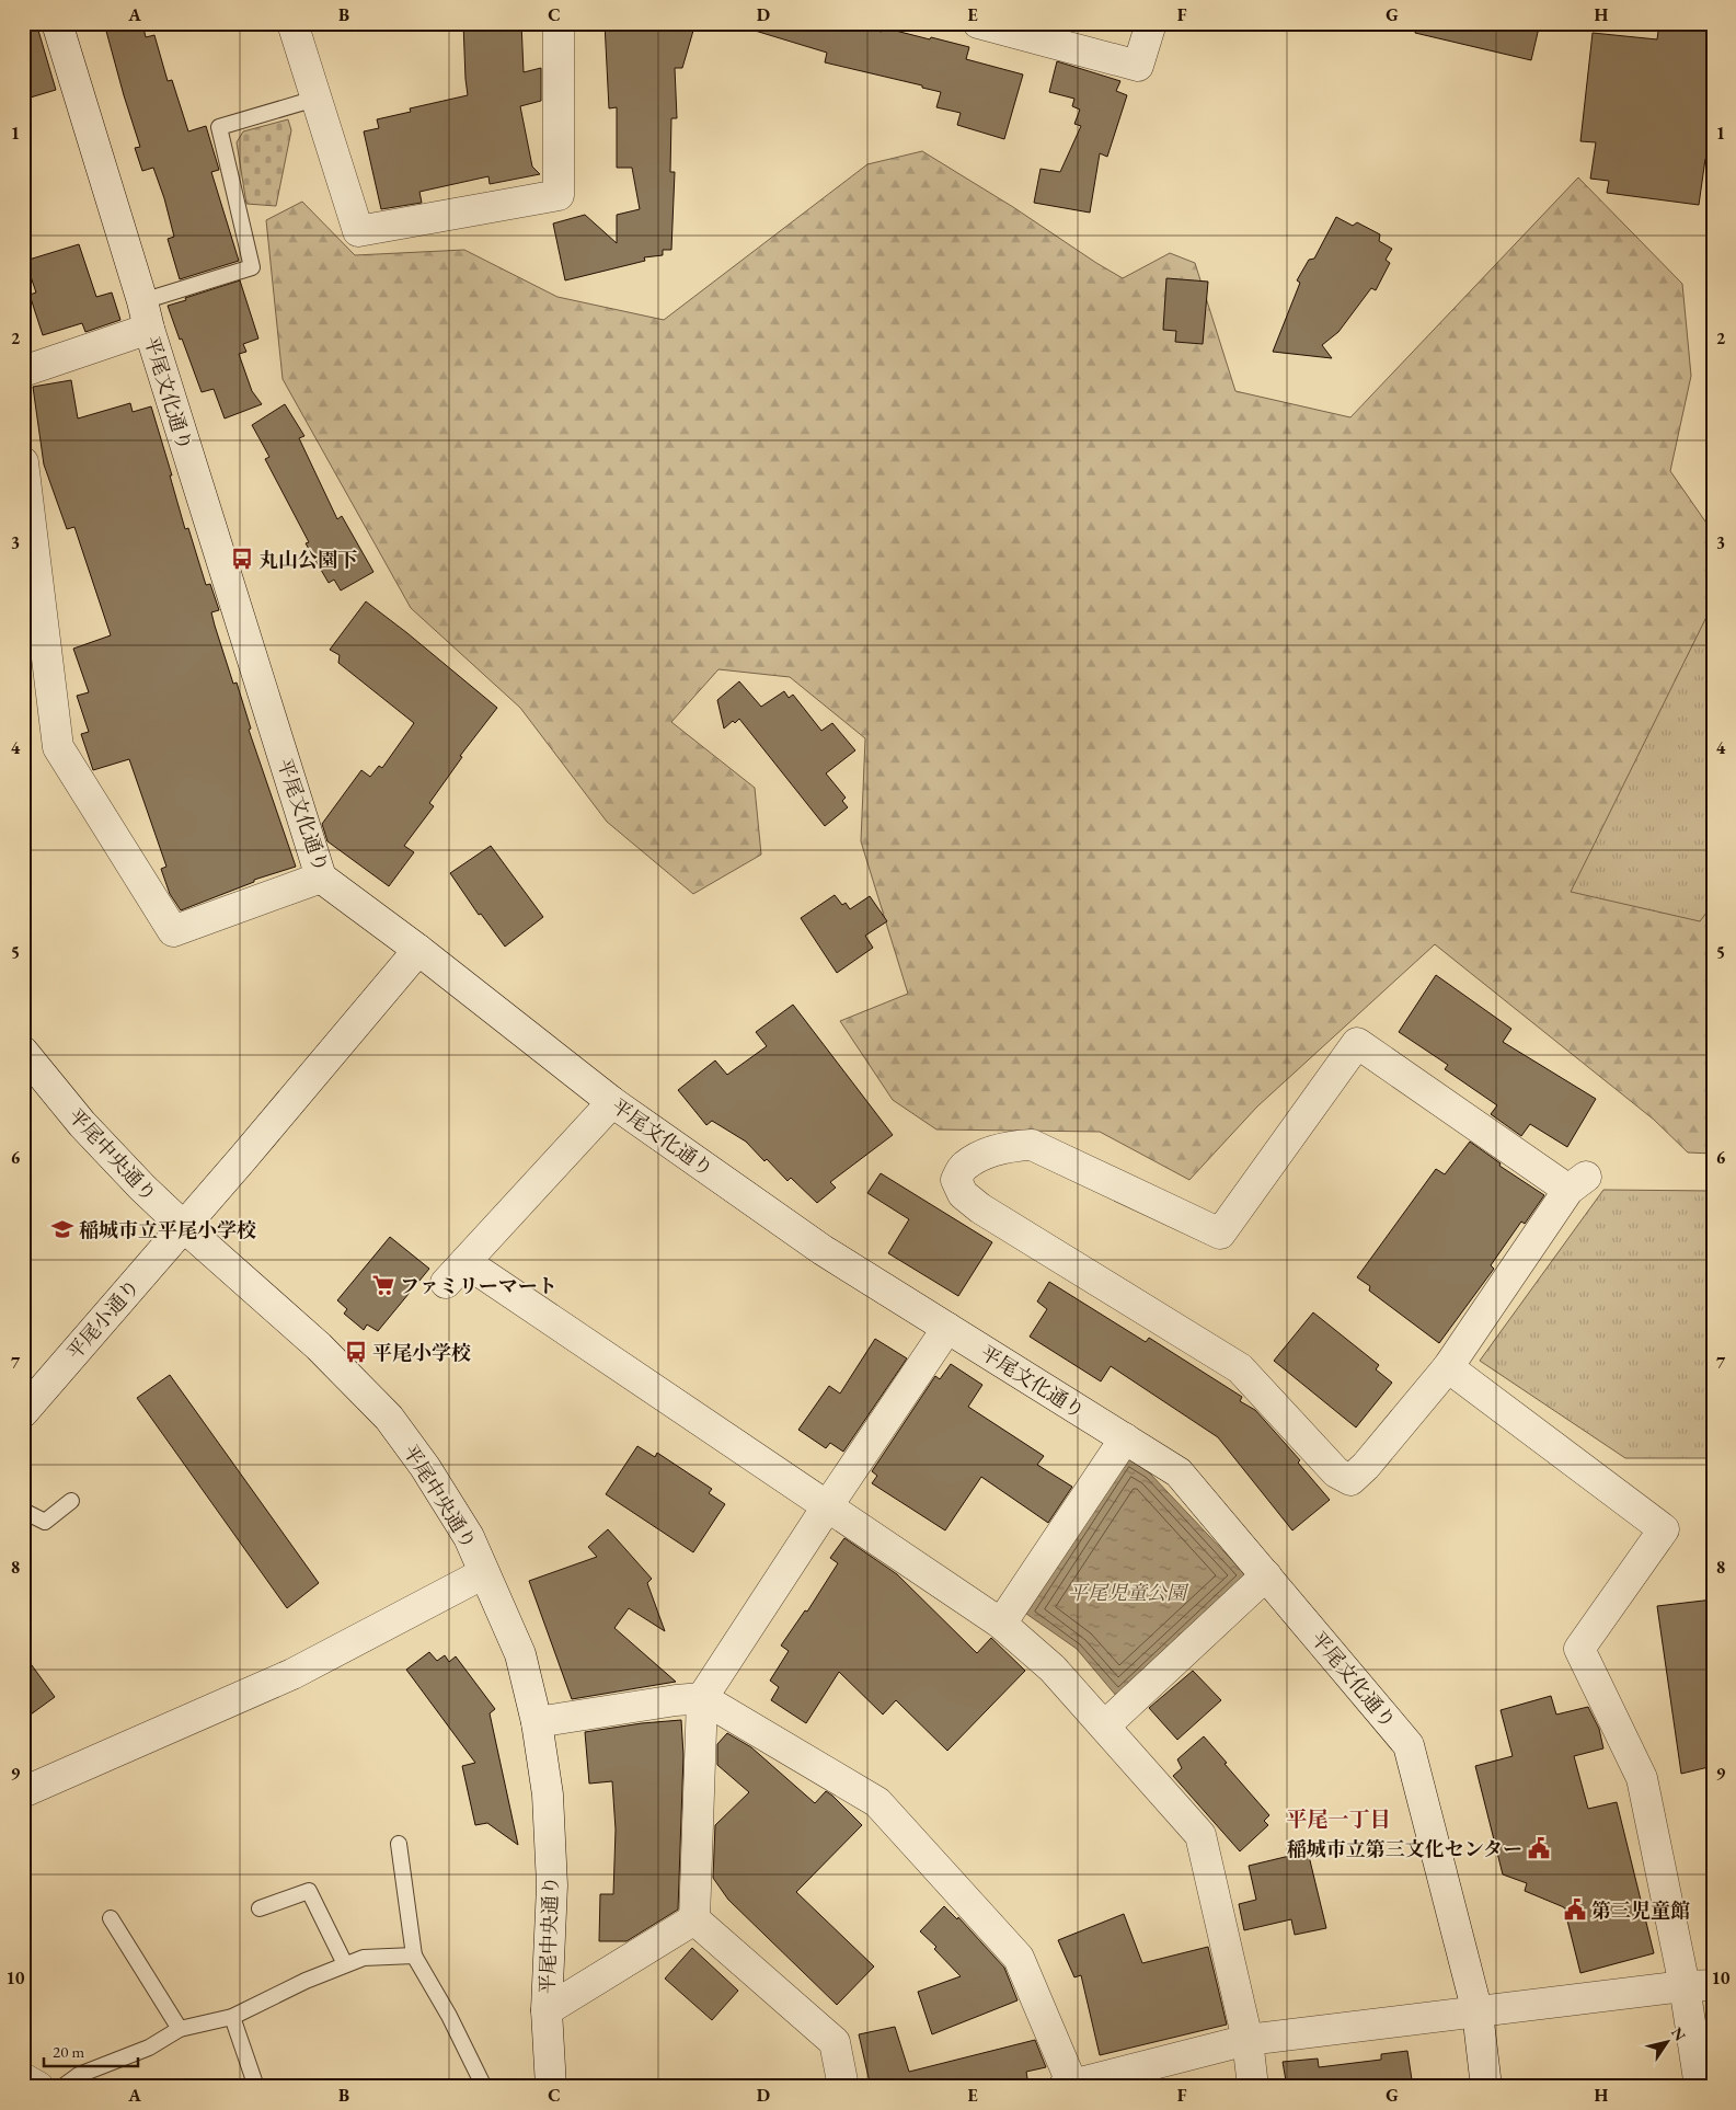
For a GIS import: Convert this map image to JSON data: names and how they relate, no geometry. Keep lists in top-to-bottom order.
{
  "streets": {
    "street": ["平尾文化通り", "平尾中央通り", "平尾小通り"]
  },
  "crossings": [
    ["平尾文化通り", "平尾小通り"],
    ["平尾中央通り", "平尾小通り"]
  ],
  "districts": ["平尾一丁目"],
  "parks": ["平尾児童公園"],
  "places": {
    "bus stop": ["丸山公園下", "平尾小学校"],
    "school or university": ["稲城市立平尾小学校"],
    "supermarket": ["ファミリーマート"],
    "public building": ["稲城市立第三文化センター", "第三児童館"]
  },
  "scale_bar": "20 m",
  "north": "top right",
  "grid": {
    "columns": [
      "A",
      "B",
      "C",
      "D",
      "E",
      "F",
      "G",
      "H"
    ],
    "rows": [
      "1",
      "2",
      "3",
      "4",
      "5",
      "6",
      "7",
      "8",
      "9",
      "10"
    ]
  }
}
